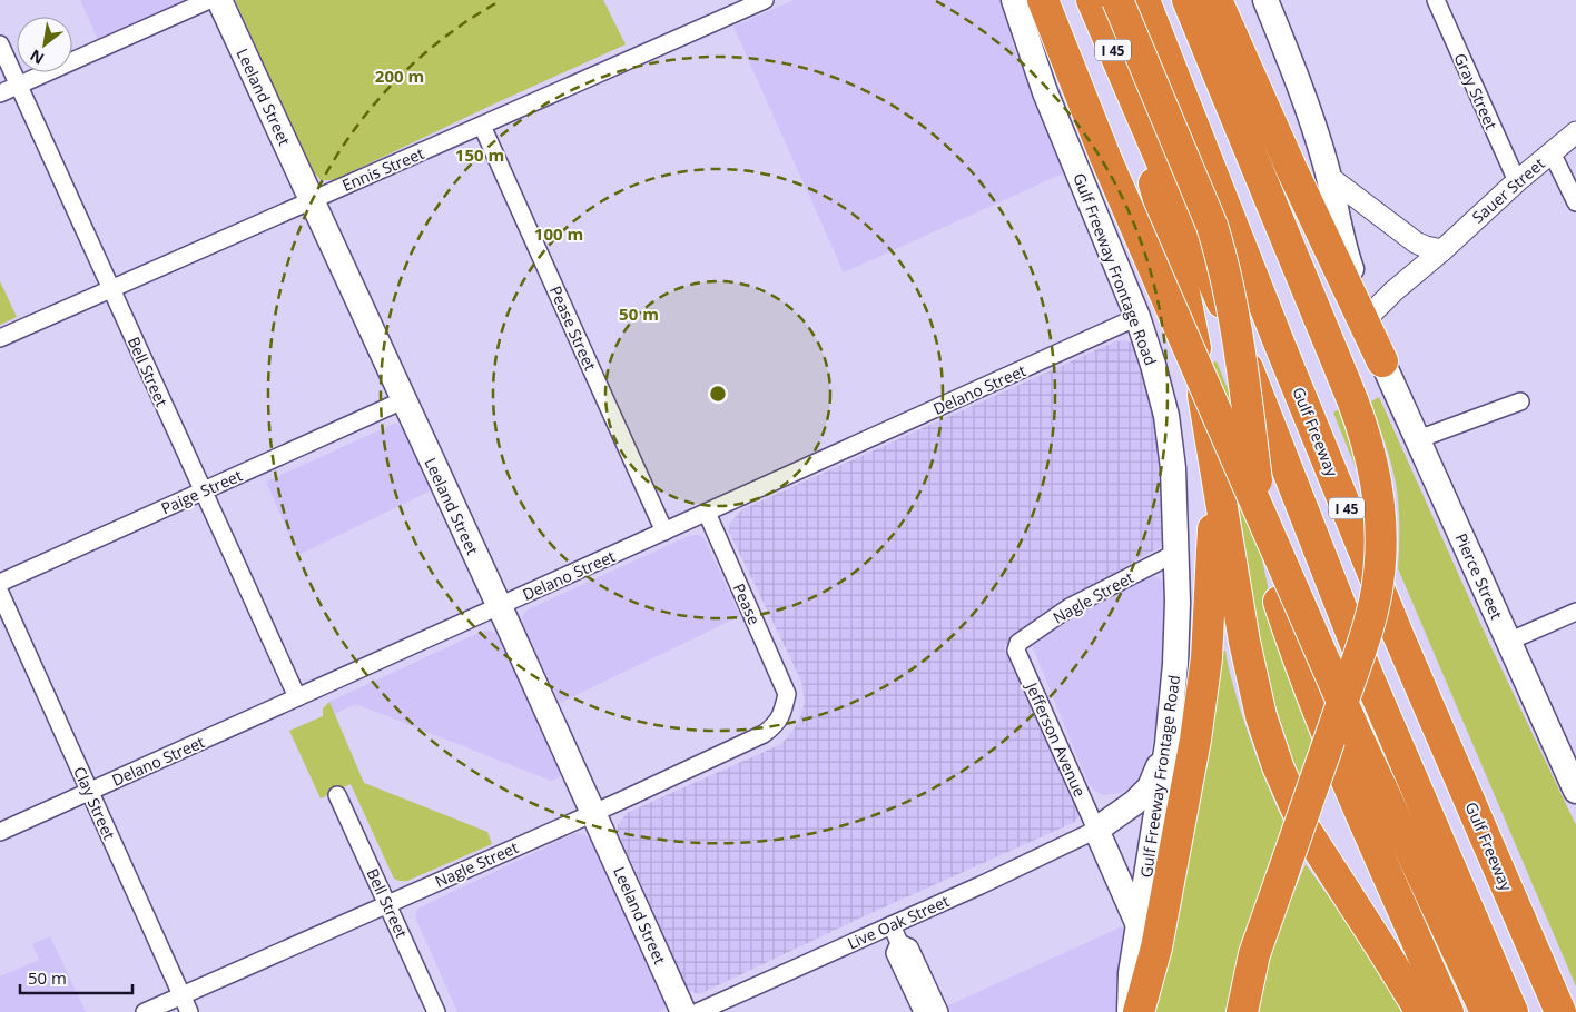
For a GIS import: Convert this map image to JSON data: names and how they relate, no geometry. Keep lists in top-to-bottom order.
{
  "streets": {
    "highway": ["I 45", "Gulf Freeway"],
    "main road": ["Leeland Street", "Gulf Freeway Frontage Road", "Pierce Street"],
    "street": [
      "Gray Street",
      "Ennis Street",
      "Sauer Street",
      "Pease Street",
      "Bell Street",
      "Delano Street",
      "Paige Street",
      "Nagle Street",
      "Pease",
      "Jefferson Avenue",
      "Clay Street",
      "Live Oak Street"
    ]
  },
  "crossings": [
    ["Gray Street", "Sauer Street"],
    ["Leeland Street", "Ennis Street"],
    ["Leeland Street", "Delano Street"],
    ["Leeland Street", "Paige Street"],
    ["Leeland Street", "Nagle Street"],
    ["Ennis Street", "Pease Street"],
    ["Ennis Street", "Bell Street"],
    ["Gulf Freeway Frontage Road", "Delano Street"],
    ["Gulf Freeway Frontage Road", "Nagle Street"],
    ["Pease Street", "Delano Street"],
    ["Bell Street", "Delano Street"],
    ["Bell Street", "Paige Street"],
    ["Bell Street", "Nagle Street"],
    ["Delano Street", "Pease"],
    ["Delano Street", "Clay Street"],
    ["Nagle Street", "Pease"],
    ["Nagle Street", "Jefferson Avenue"],
    ["Nagle Street", "Clay Street"],
    ["Jefferson Avenue", "Live Oak Street"]
  ],
  "scale_bar": "50 m",
  "north": "bottom left",
  "rings": [
    "200 m",
    "150 m",
    "100 m",
    "50 m"
  ]
}
